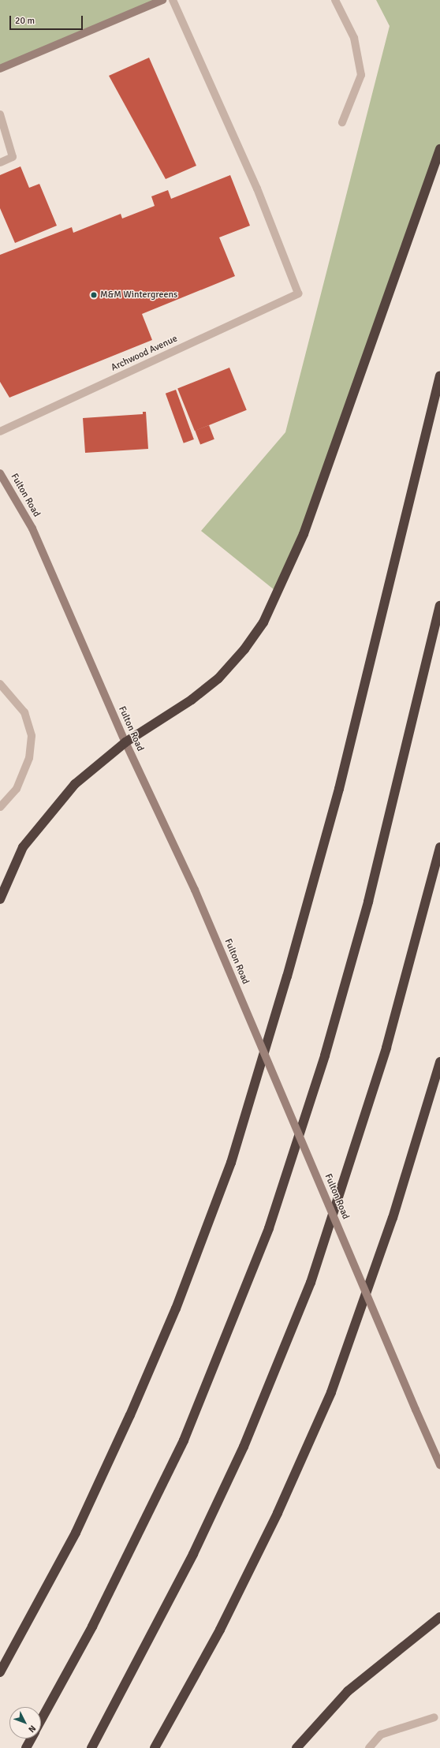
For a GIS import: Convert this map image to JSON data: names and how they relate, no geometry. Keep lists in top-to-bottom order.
{
  "streets": {
    "main road": ["Fulton Road"],
    "street": ["Archwood Avenue"]
  },
  "places": ["M&M Wintergreens"],
  "scale_bar": "20 m",
  "north": "bottom right"
}
